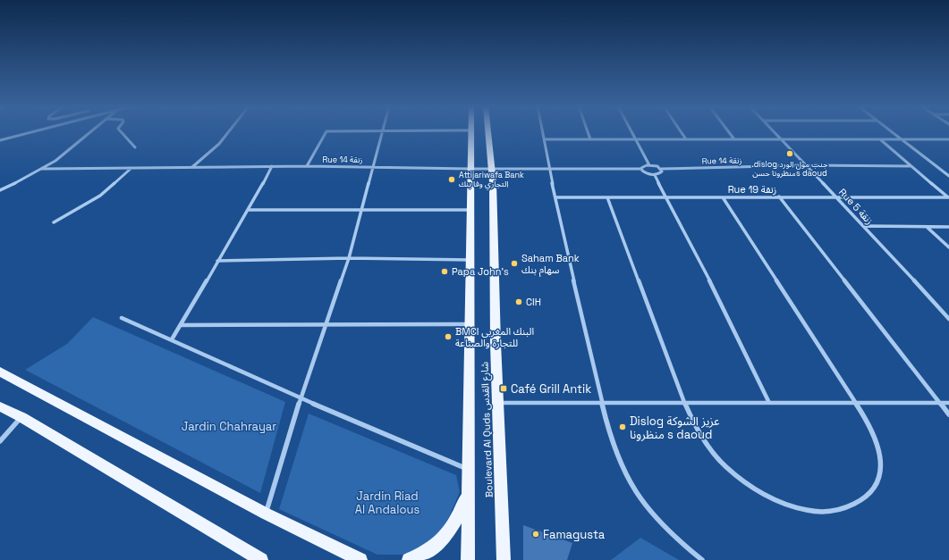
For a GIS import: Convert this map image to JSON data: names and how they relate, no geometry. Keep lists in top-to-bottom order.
{
  "streets": {
    "main road": ["Boulevard Al Quds شارع القدس"],
    "street": ["Rue 14 زنقة", "Rue 19 زنقة", "Rue 5 زنقة"]
  },
  "crossings": [
    ["Rue 14 زنقة", "Rue 5 زنقة"],
    ["Rue 14 زنقة", "Boulevard Al Quds شارع القدس"],
    ["Rue 19 زنقة", "Rue 5 زنقة"]
  ],
  "parks": ["Jardin Chahrayar", "Jardin Riad Al Andalous"],
  "places": {
    "other": [
      ".dislog جنب مول الورد منظرونا حسنs daoud",
      "Attijariwafa Bank التجاري وفا بنك",
      "Saham Bank سهام بنك",
      "Papa John's",
      "CIH",
      "BMCI البنك المغربي للتجارة والصناعة",
      "Dislog عزيز الشوكة منظرونا s daoud",
      "Famagusta"
    ],
    "transit": ["Café Grill Antik"]
  }
}
